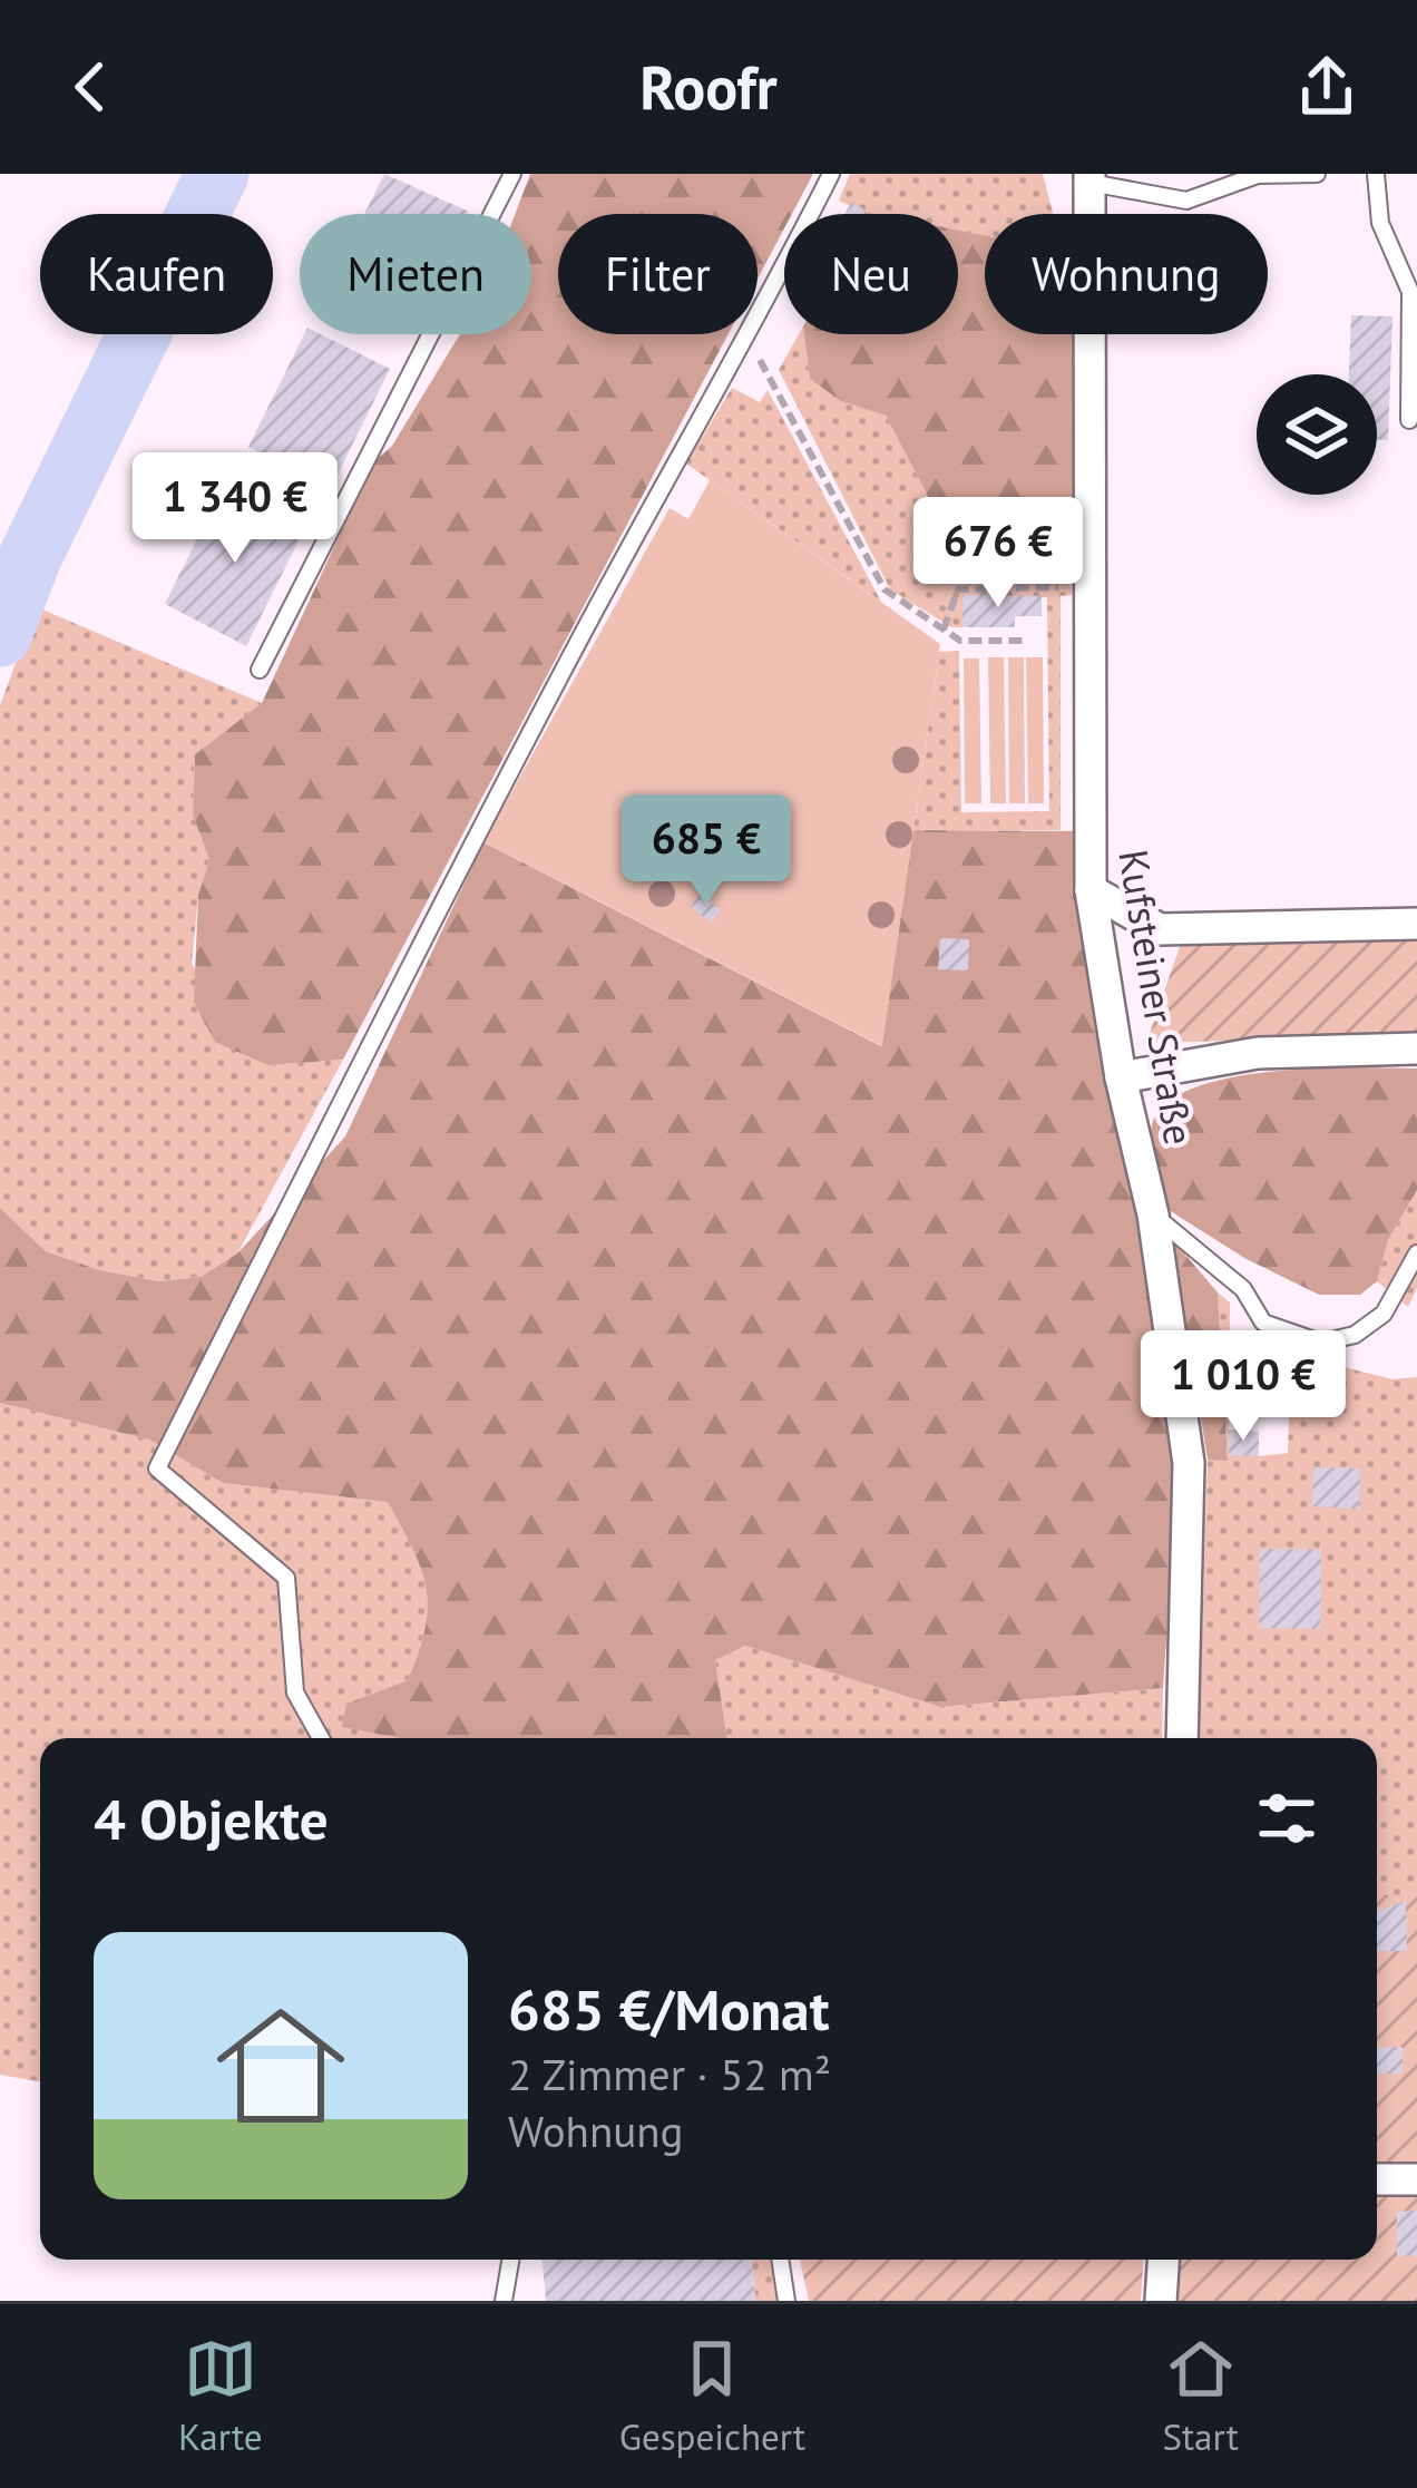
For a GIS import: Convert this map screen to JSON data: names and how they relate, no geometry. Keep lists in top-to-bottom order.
{
  "streets": {
    "street": ["Kufsteiner Straße"]
  },
  "page": {
    "header": "Roofr",
    "chip": [
      "Kaufen",
      "Mieten",
      "Filter",
      "Neu",
      "Wohnung"
    ],
    "price": [
      "1 340 €",
      "676 €",
      "685 €",
      "1 010 €"
    ],
    "heading": "4 Objekte",
    "list": [
      {
        "name": "685 €/Monat",
        "note": "2 Zimmer · 52 m² · Wohnung"
      }
    ],
    "tabs": ["Karte", "Gespeichert", "Start"]
  }
}
